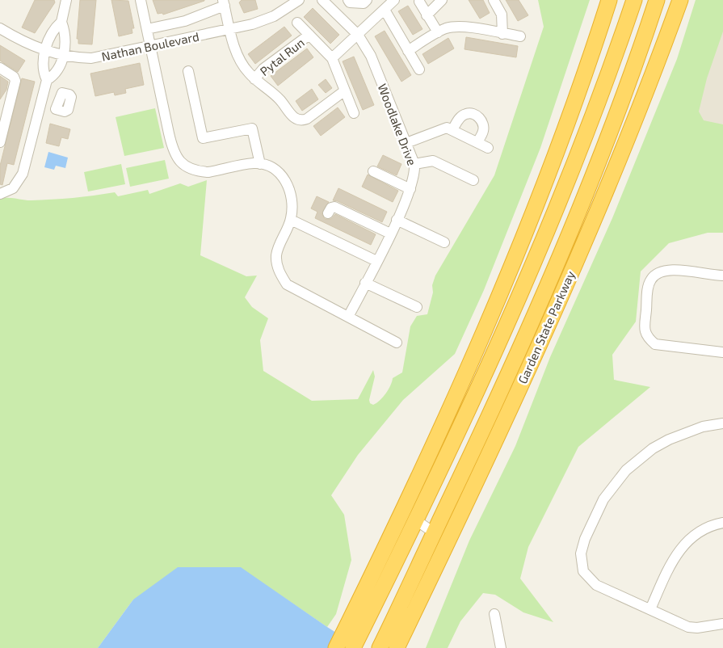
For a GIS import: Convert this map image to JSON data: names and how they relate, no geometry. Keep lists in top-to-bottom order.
{
  "streets": {
    "highway": ["Garden State Parkway"],
    "street": ["Nathan Boulevard", "Pytal Run", "Woodlake Drive"]
  }
}
